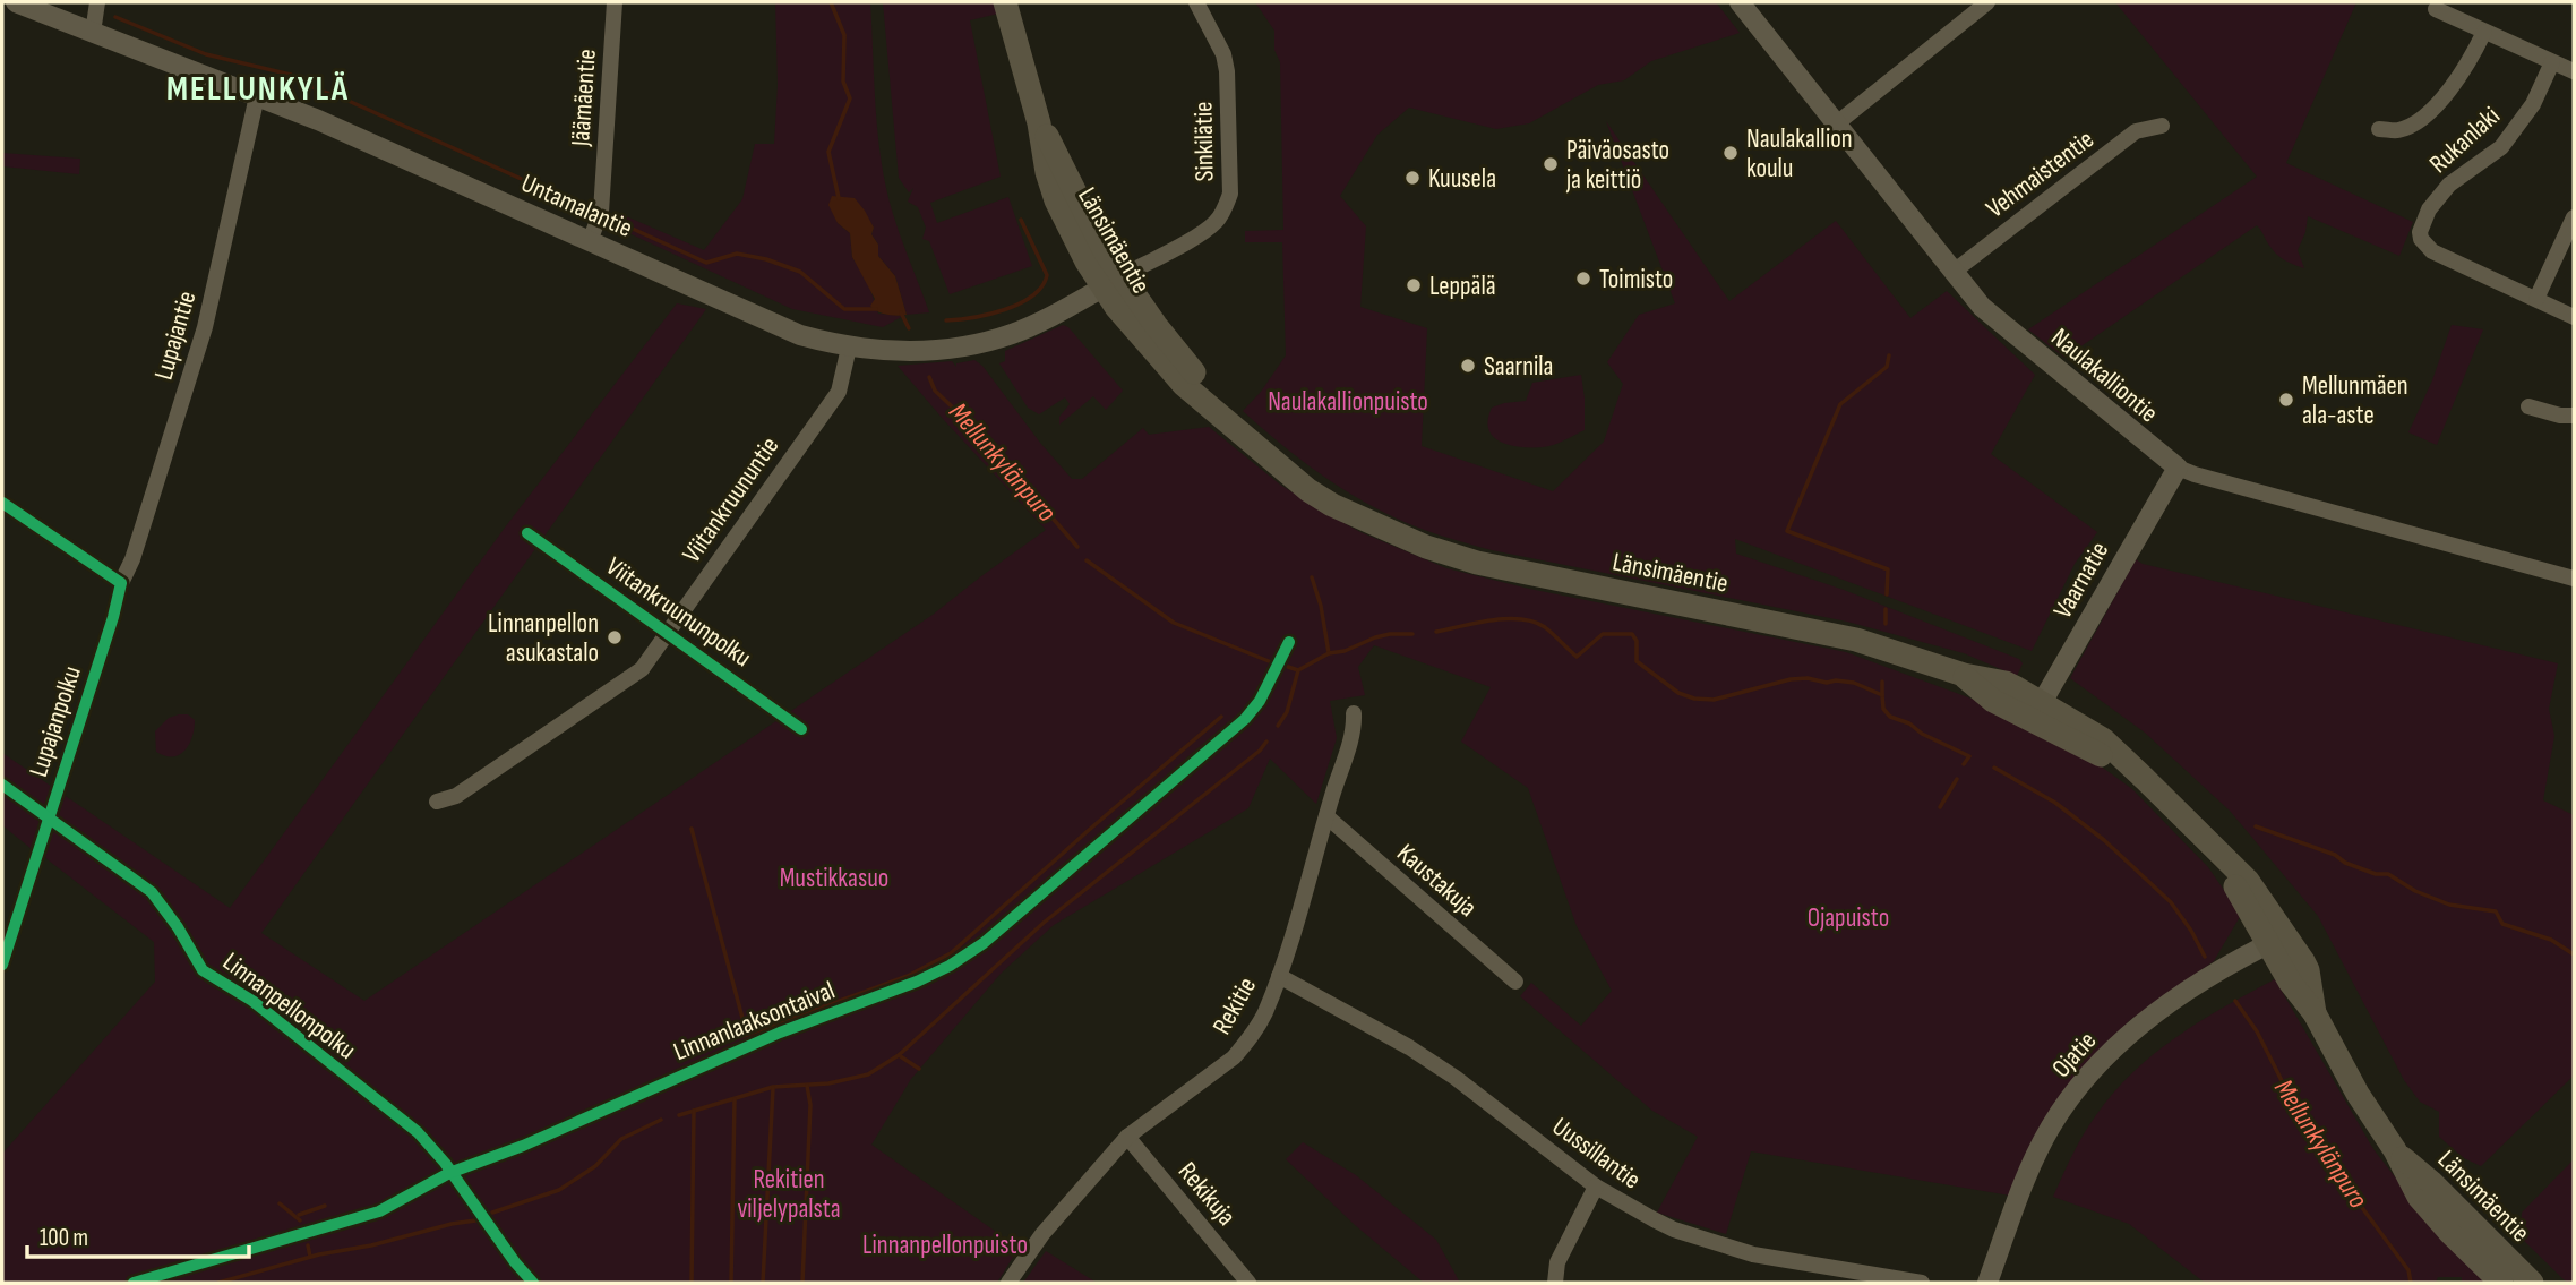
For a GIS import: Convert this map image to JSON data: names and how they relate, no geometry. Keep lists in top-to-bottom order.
{
  "streets": {
    "main road": ["Länsimäentie"],
    "street": [
      "Jäämäentie",
      "Rukanlaki",
      "Sinkilätie",
      "Vehmaistentie",
      "Untamalantie",
      "Lupajantie",
      "Naulakalliontie",
      "Viitankruununtie",
      "Vaarnatie",
      "Kaustakuja",
      "Rekitie",
      "Ojatie",
      "Uussillantie",
      "Rekikuja"
    ],
    "cycle path": [
      "Viitankruununpolku",
      "Lupajanpolku",
      "Linnanpellonpolku",
      "Linnanlaaksontaival"
    ]
  },
  "crossings": [
    ["Jäämäentie", "Untamalantie"],
    ["Sinkilätie", "Untamalantie"],
    ["Sinkilätie", "Länsimäentie"],
    ["Vehmaistentie", "Naulakalliontie"],
    ["Untamalantie", "Länsimäentie"],
    ["Untamalantie", "Lupajantie"],
    ["Untamalantie", "Viitankruununtie"],
    ["Länsimäentie", "Vaarnatie"],
    ["Länsimäentie", "Ojatie"],
    ["Naulakalliontie", "Vaarnatie"],
    ["Kaustakuja", "Rekitie"],
    ["Rekitie", "Uussillantie"],
    ["Rekitie", "Rekikuja"]
  ],
  "districts": ["MELLUNKYLÄ"],
  "water": ["Mellunkylänpuro"],
  "parks": [
    "Naulakallionpuisto",
    "Mustikkasuo",
    "Ojapuisto",
    "Rekitien viljelypalsta",
    "Linnanpellonpuisto"
  ],
  "places": [
    "Naulakallion koulu",
    "Päiväosasto ja keittiö",
    "Kuusela",
    "Toimisto",
    "Leppälä",
    "Saarnila",
    "Mellunmäen ala-aste",
    "Linnanpellon asukastalo"
  ],
  "scale_bar": "100 m"
}
